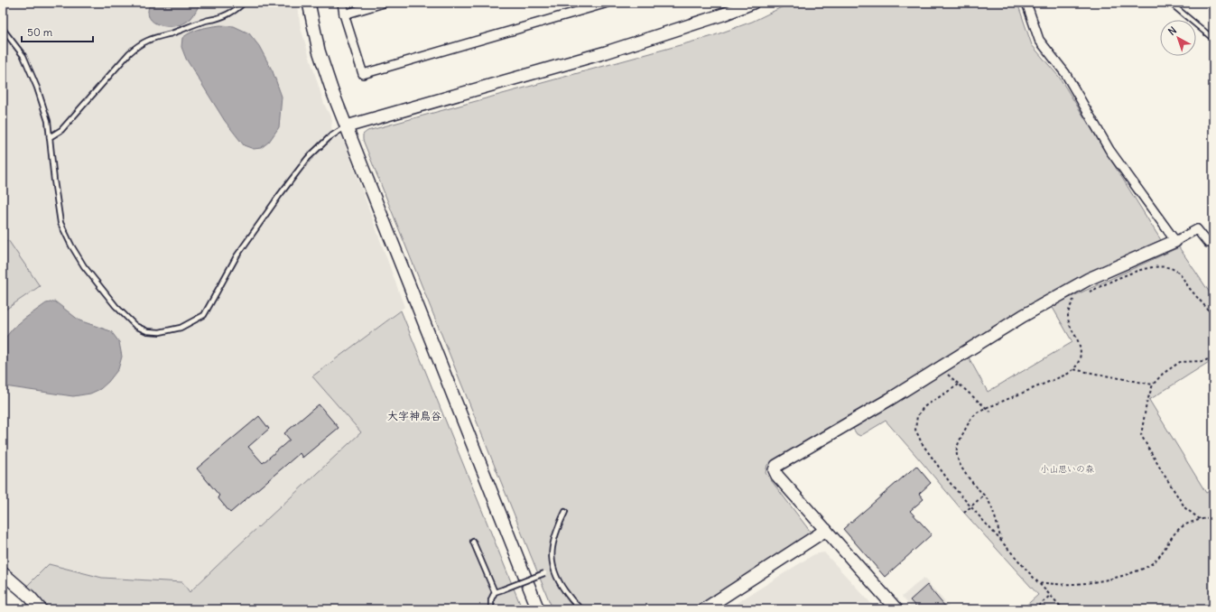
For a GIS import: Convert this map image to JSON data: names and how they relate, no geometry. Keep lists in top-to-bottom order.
{
  "districts": ["大字神鳥谷"],
  "parks": ["小山思いの森"],
  "scale_bar": "50 m",
  "north": "top left"
}
